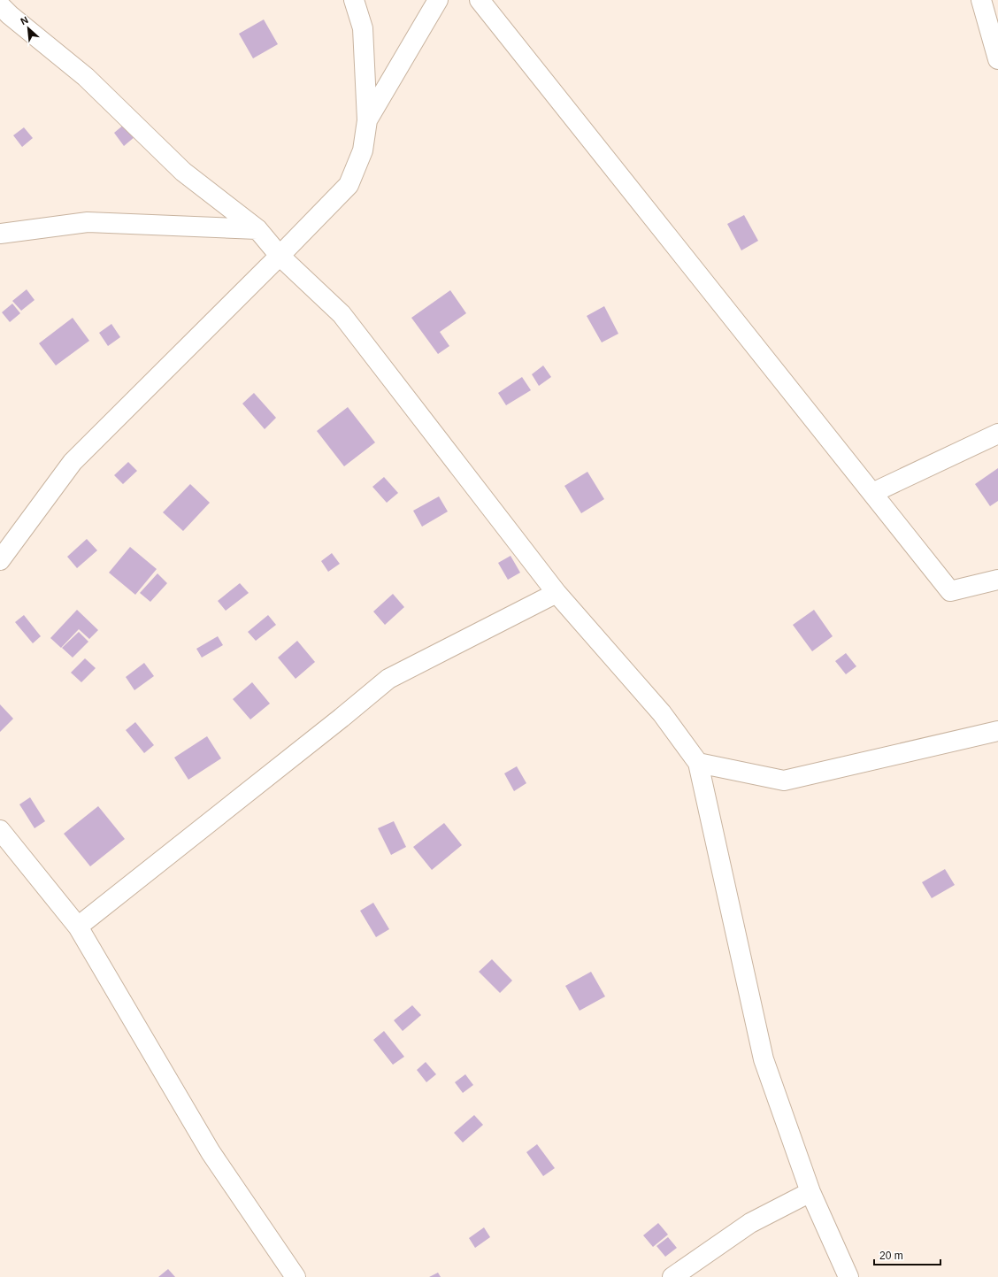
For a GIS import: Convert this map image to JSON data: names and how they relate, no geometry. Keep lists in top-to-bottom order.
{
  "scale_bar": "20 m",
  "north": "top left"
}
